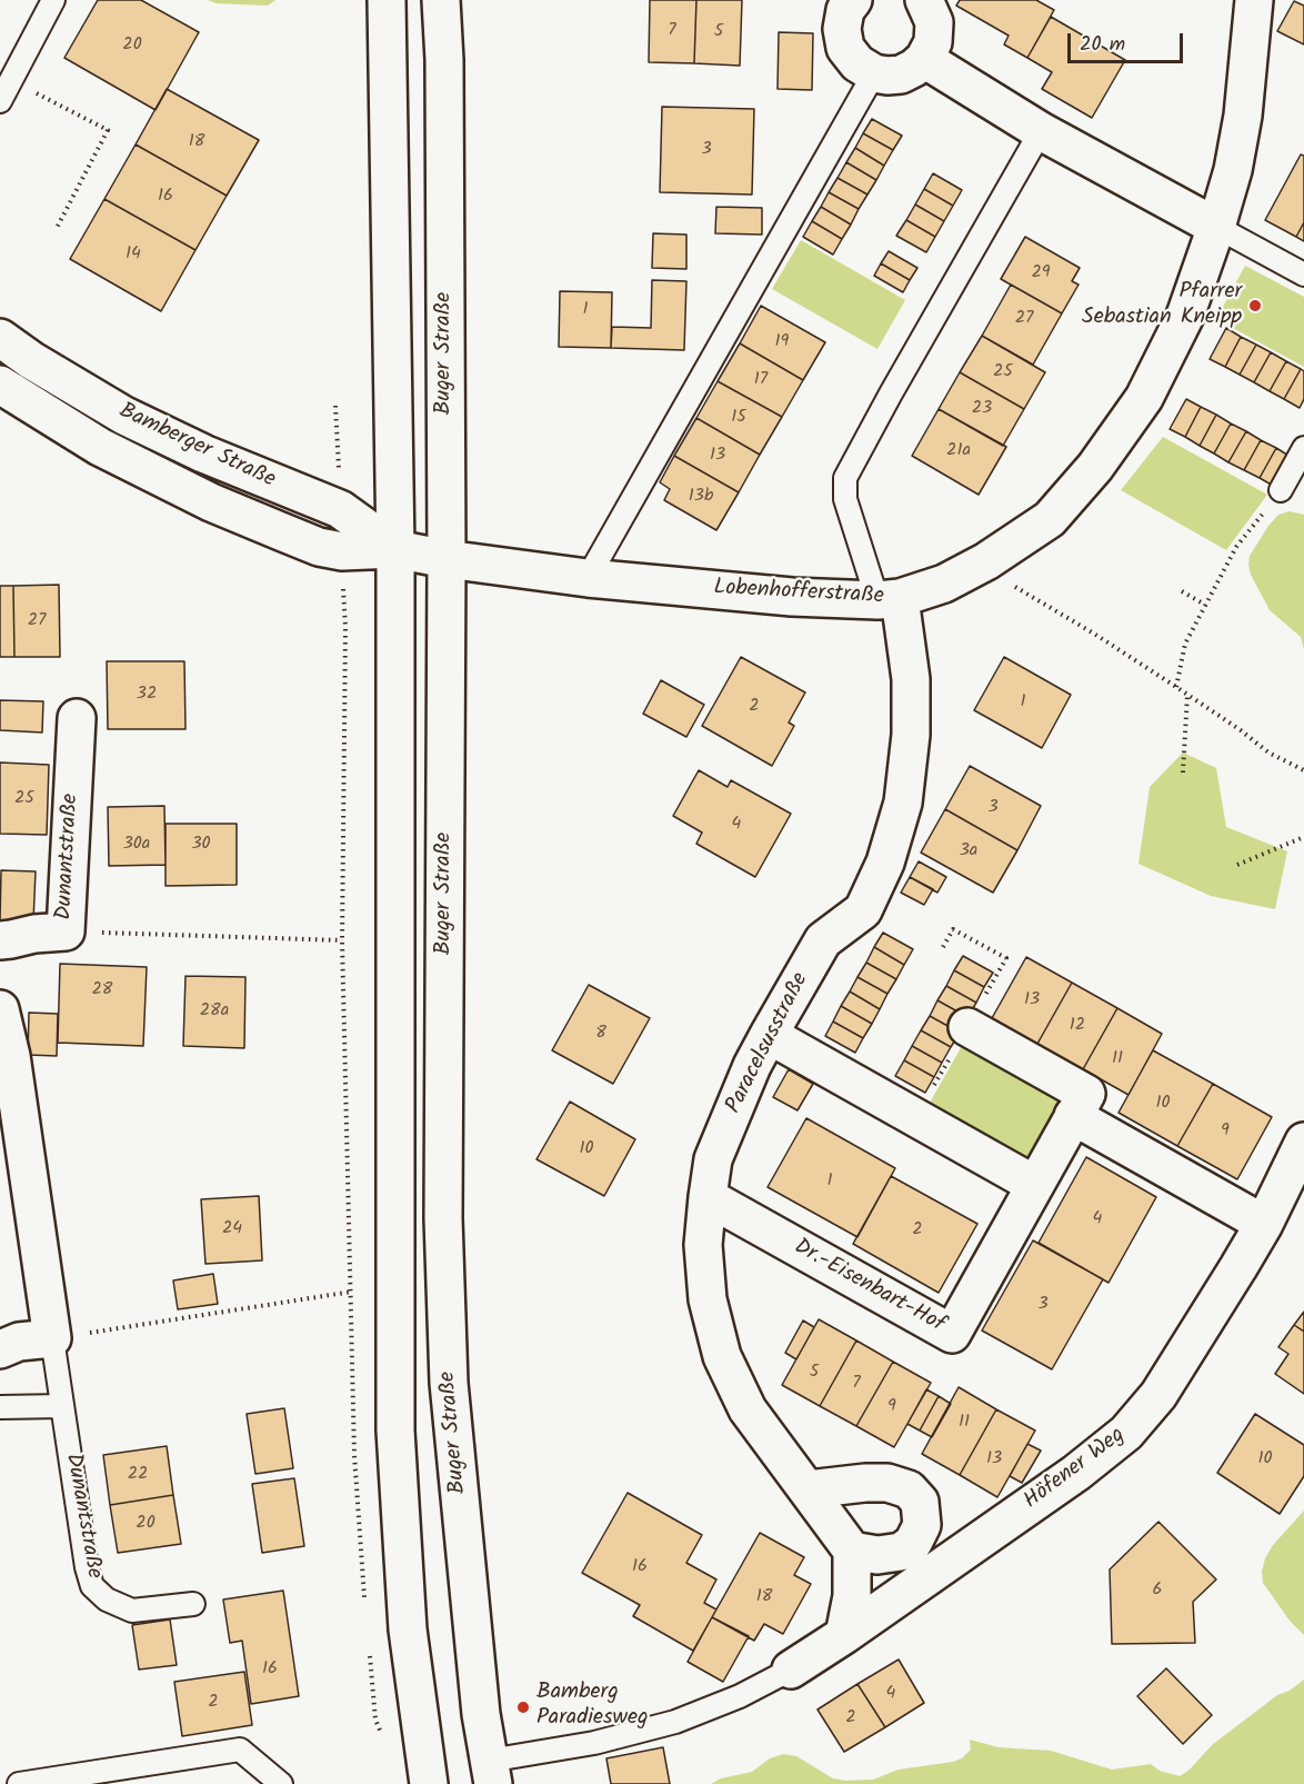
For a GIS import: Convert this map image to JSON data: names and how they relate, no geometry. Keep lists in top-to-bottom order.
{
  "streets": {
    "street": [
      "Buger Straße",
      "Bamberger Straße",
      "Lobenhofferstraße",
      "Dunantstraße",
      "Paracelsusstraße",
      "Dr.-Eisenbart-Hof",
      "Höfener Weg"
    ]
  },
  "crossings": [
    ["Buger Straße", "Bamberger Straße"],
    ["Buger Straße", "Lobenhofferstraße"],
    ["Bamberger Straße", "Lobenhofferstraße"],
    ["Lobenhofferstraße", "Paracelsusstraße"],
    ["Paracelsusstraße", "Dr.-Eisenbart-Hof"]
  ],
  "places": ["Pfarrer Sebastian Kneipp", "Bamberg Paradiesweg"],
  "house_numbers": [
    "7",
    "5",
    "20",
    "18",
    "3",
    "16",
    "14",
    "29",
    "1",
    "27",
    "19",
    "25",
    "17",
    "23",
    "15",
    "21a",
    "13",
    "13b",
    "27",
    "32",
    "1",
    "2",
    "25",
    "3",
    "4",
    "30a",
    "30",
    "3a",
    "28",
    "13",
    "28a",
    "12",
    "8",
    "11",
    "10",
    "9",
    "10",
    "1",
    "4",
    "24",
    "2",
    "3",
    "5",
    "7",
    "9",
    "11",
    "13",
    "10",
    "22",
    "20",
    "16",
    "6",
    "18",
    "16",
    "4",
    "2",
    "2"
  ],
  "scale_bar": "20 m"
}
